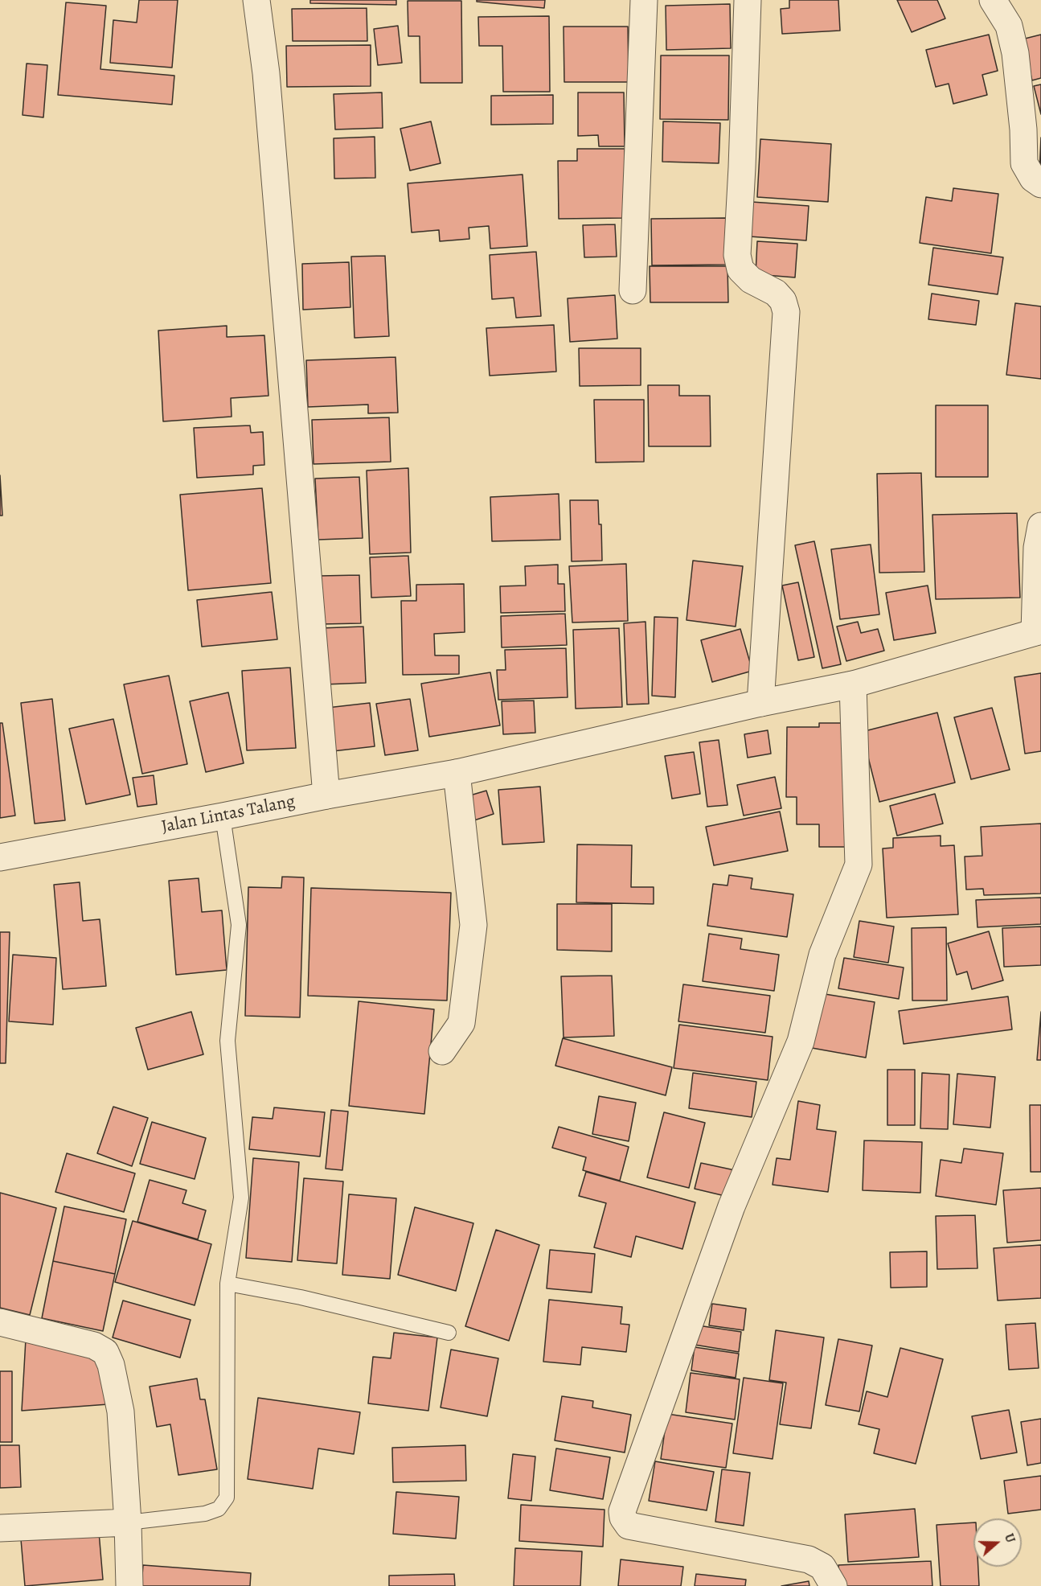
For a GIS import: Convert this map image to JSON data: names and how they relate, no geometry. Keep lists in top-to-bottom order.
{
  "streets": {
    "street": ["Jalan Lintas Talang"]
  },
  "north": "right"
}
